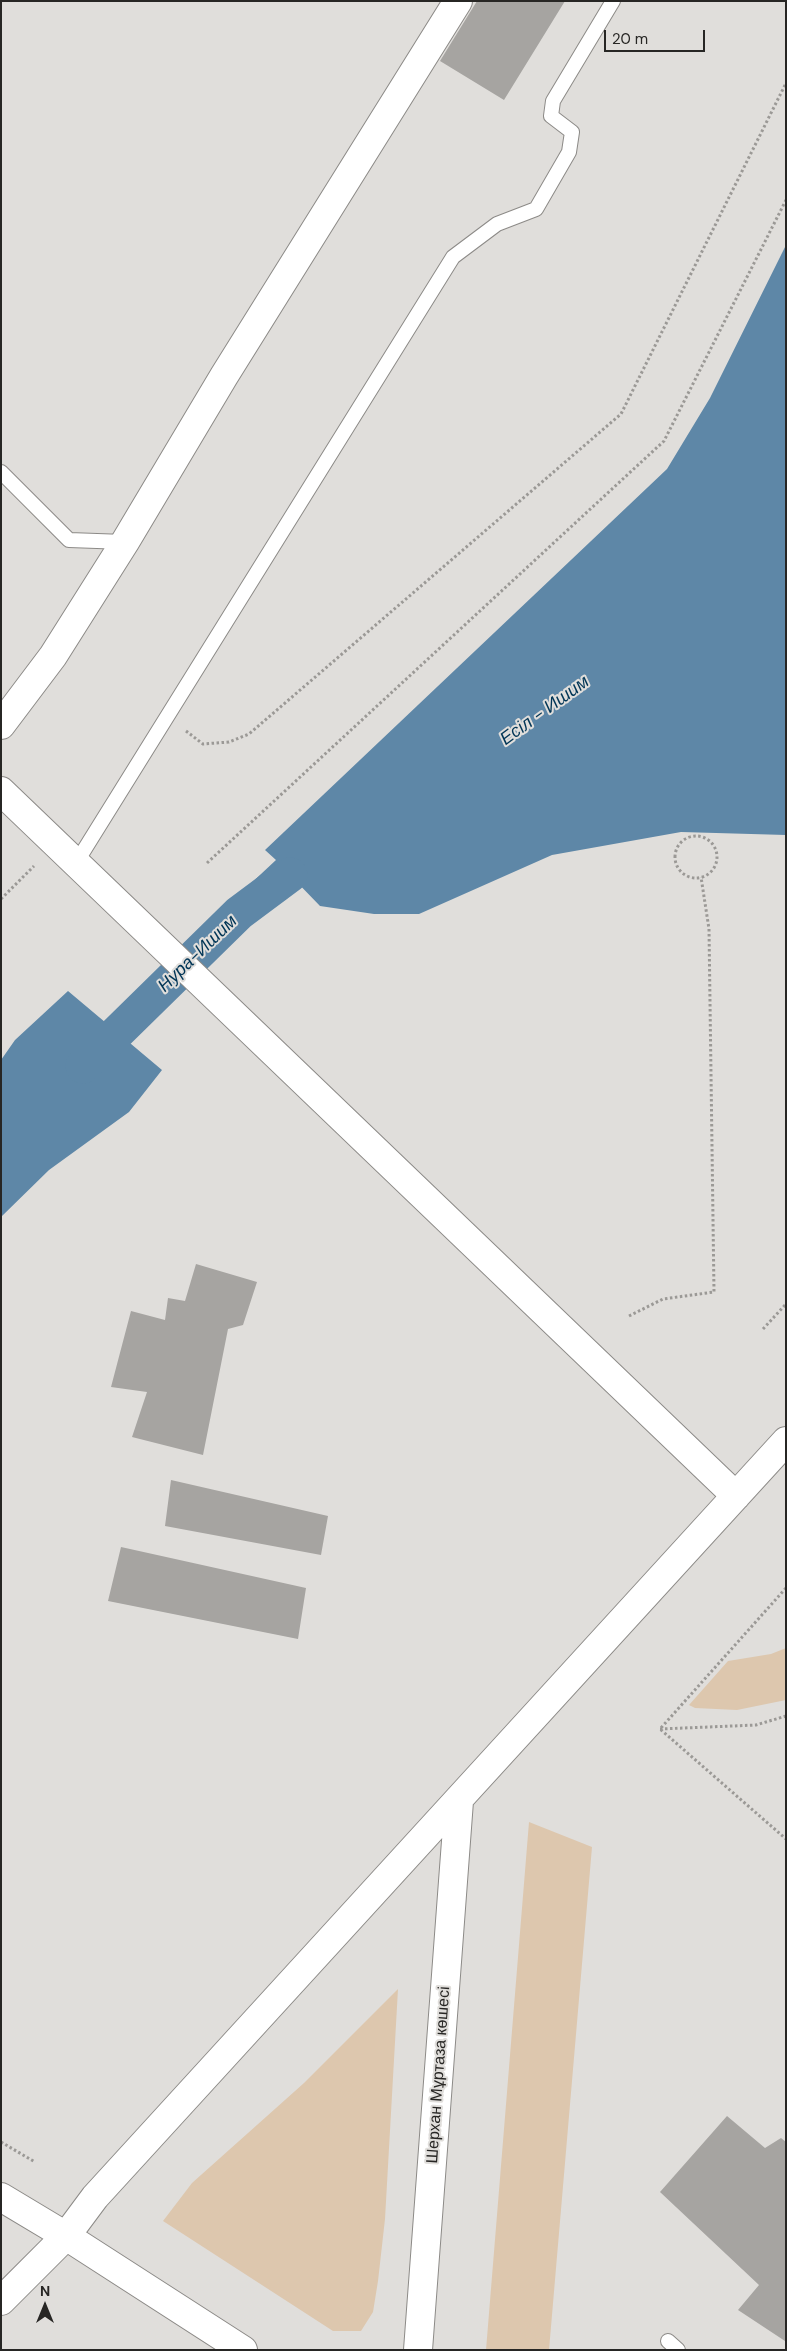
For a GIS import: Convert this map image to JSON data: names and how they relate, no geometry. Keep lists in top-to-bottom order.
{
  "streets": {
    "street": ["Шерхан Мұртаза көшесі"]
  },
  "water": ["Есіл - Ишим", "Нура-Ишим"],
  "scale_bar": "20 m",
  "north": "top"
}
